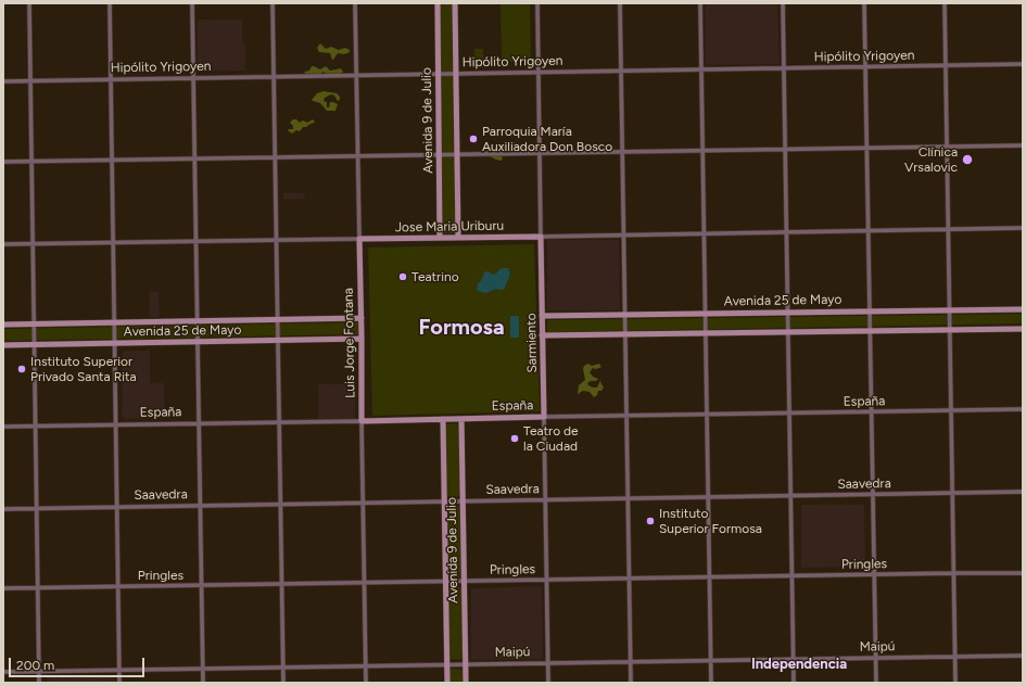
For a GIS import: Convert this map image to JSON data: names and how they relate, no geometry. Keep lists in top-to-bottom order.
{
  "streets": {
    "main road": [
      "Avenida 9 de Julio",
      "Jose Maria Uriburu",
      "Avenida 25 de Mayo",
      "Luis Jorge Fontana",
      "Sarmiento",
      "España"
    ],
    "street": [
      "Hipólito Yrigoyen",
      "Saavedra",
      "Pringles",
      "Maipú"
    ]
  },
  "crossings": [
    ["Hipólito Yrigoyen", "Avenida 9 de Julio"],
    ["Hipólito Yrigoyen", "Luis Jorge Fontana"],
    ["Hipólito Yrigoyen", "Sarmiento"],
    ["Avenida 9 de Julio", "Jose Maria Uriburu"],
    ["Avenida 9 de Julio", "España"],
    ["Avenida 9 de Julio", "Saavedra"],
    ["Avenida 9 de Julio", "Pringles"],
    ["Avenida 9 de Julio", "Maipú"],
    ["Jose Maria Uriburu", "Luis Jorge Fontana"],
    ["Jose Maria Uriburu", "Sarmiento"],
    ["Avenida 25 de Mayo", "Luis Jorge Fontana"],
    ["Avenida 25 de Mayo", "Sarmiento"],
    ["Luis Jorge Fontana", "España"],
    ["Luis Jorge Fontana", "Saavedra"],
    ["Luis Jorge Fontana", "Pringles"],
    ["Luis Jorge Fontana", "Maipú"],
    ["Sarmiento", "España"],
    ["Sarmiento", "Saavedra"],
    ["Sarmiento", "Pringles"],
    ["Sarmiento", "Maipú"]
  ],
  "districts": ["Formosa", "Independencia"],
  "places": [
    "Parroquia María Auxiliadora Don Bosco",
    "Clínica Vrsalovic",
    "Teatrino",
    "Instituto Superior Privado Santa Rita",
    "Teatro de la Ciudad",
    "Instituto Superior Formosa"
  ],
  "scale_bar": "200 m"
}
